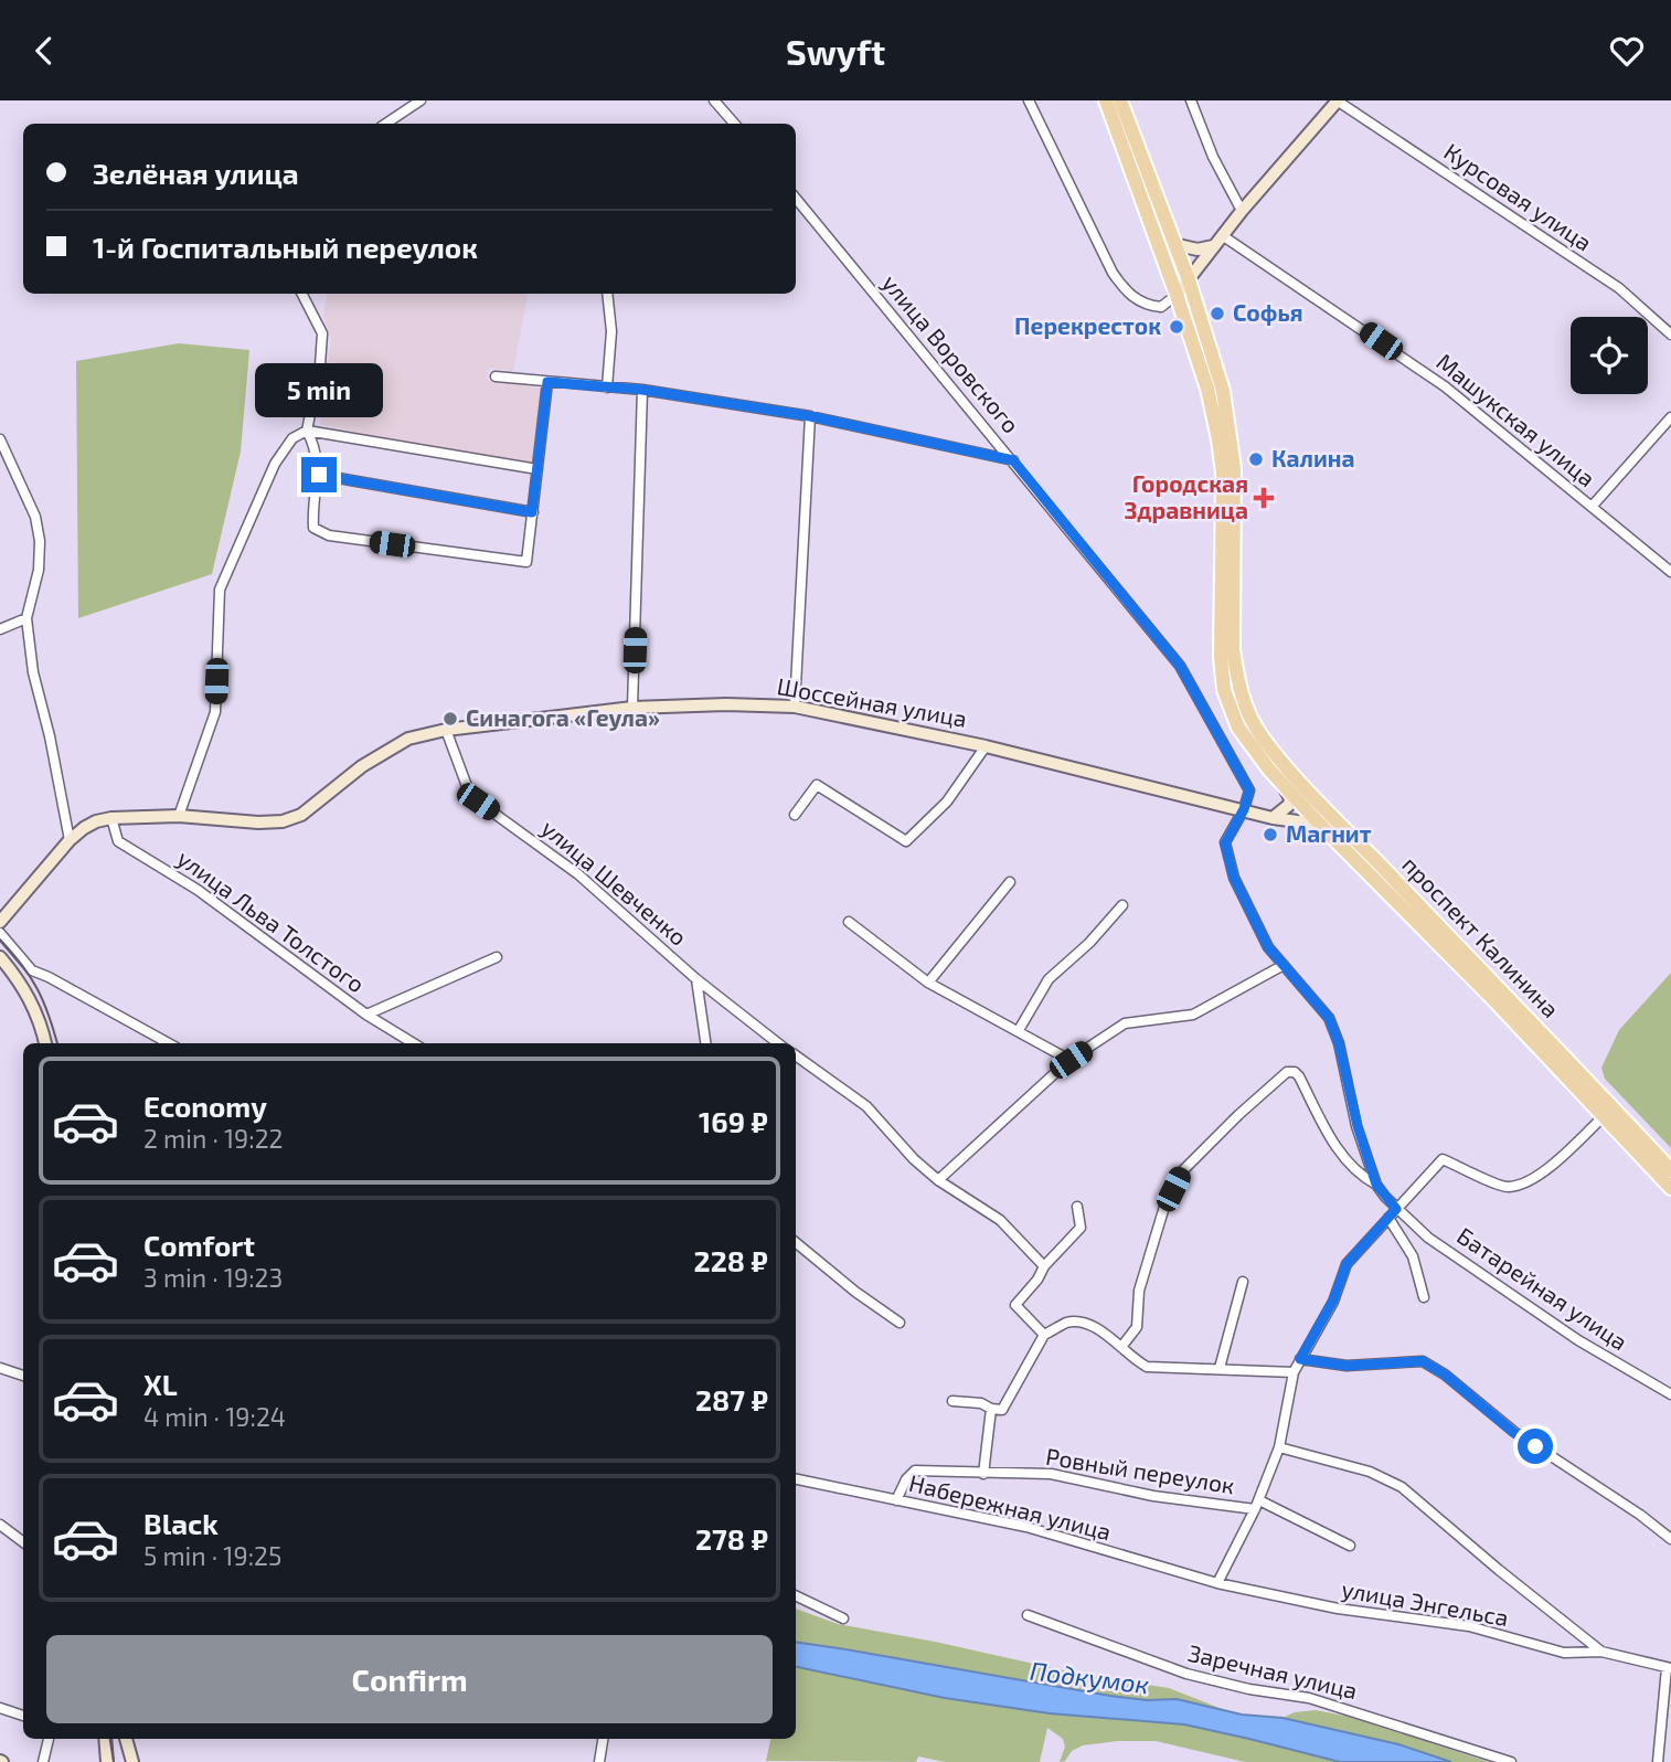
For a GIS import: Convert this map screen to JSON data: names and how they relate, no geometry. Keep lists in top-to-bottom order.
{
  "streets": {
    "main road": ["Шоссейная улица", "проспект Калинина"],
    "street": [
      "Курсовая улица",
      "улица Воровского",
      "Машукская улица",
      "улица Шевченко",
      "улица Льва Толстого",
      "Батарейная улица",
      "Ровный переулок",
      "Набережная улица",
      "улица Энгельса",
      "Заречная улица"
    ]
  },
  "crossings": [
    ["улица Воровского", "Шоссейная улица"],
    ["Шоссейная улица", "улица Шевченко"],
    ["Шоссейная улица", "улица Льва Толстого"],
    ["Шоссейная улица", "проспект Калинина"],
    ["Ровный переулок", "Набережная улица"],
    ["Набережная улица", "улица Энгельса"]
  ],
  "water": ["Подкумок"],
  "places": {
    "other": [
      "Софья",
      "Перекресток",
      "Калина",
      "Синагога «Геула»",
      "Магнит"
    ],
    "health": ["Городская Здравница"]
  },
  "page": {
    "header": "Swyft",
    "banner": ["Зелёная улица", "1-й Госпитальный переулок"],
    "bubble": "5 min",
    "list": [
      {
        "name": "Economy",
        "note": "2 min · 19:22",
        "value": "169 ₽"
      },
      {
        "name": "Comfort",
        "note": "3 min · 19:23",
        "value": "228 ₽"
      },
      {
        "name": "XL",
        "note": "4 min · 19:24",
        "value": "287 ₽"
      },
      {
        "name": "Black",
        "note": "5 min · 19:25",
        "value": "278 ₽"
      }
    ],
    "buttons": "Confirm"
  }
}
